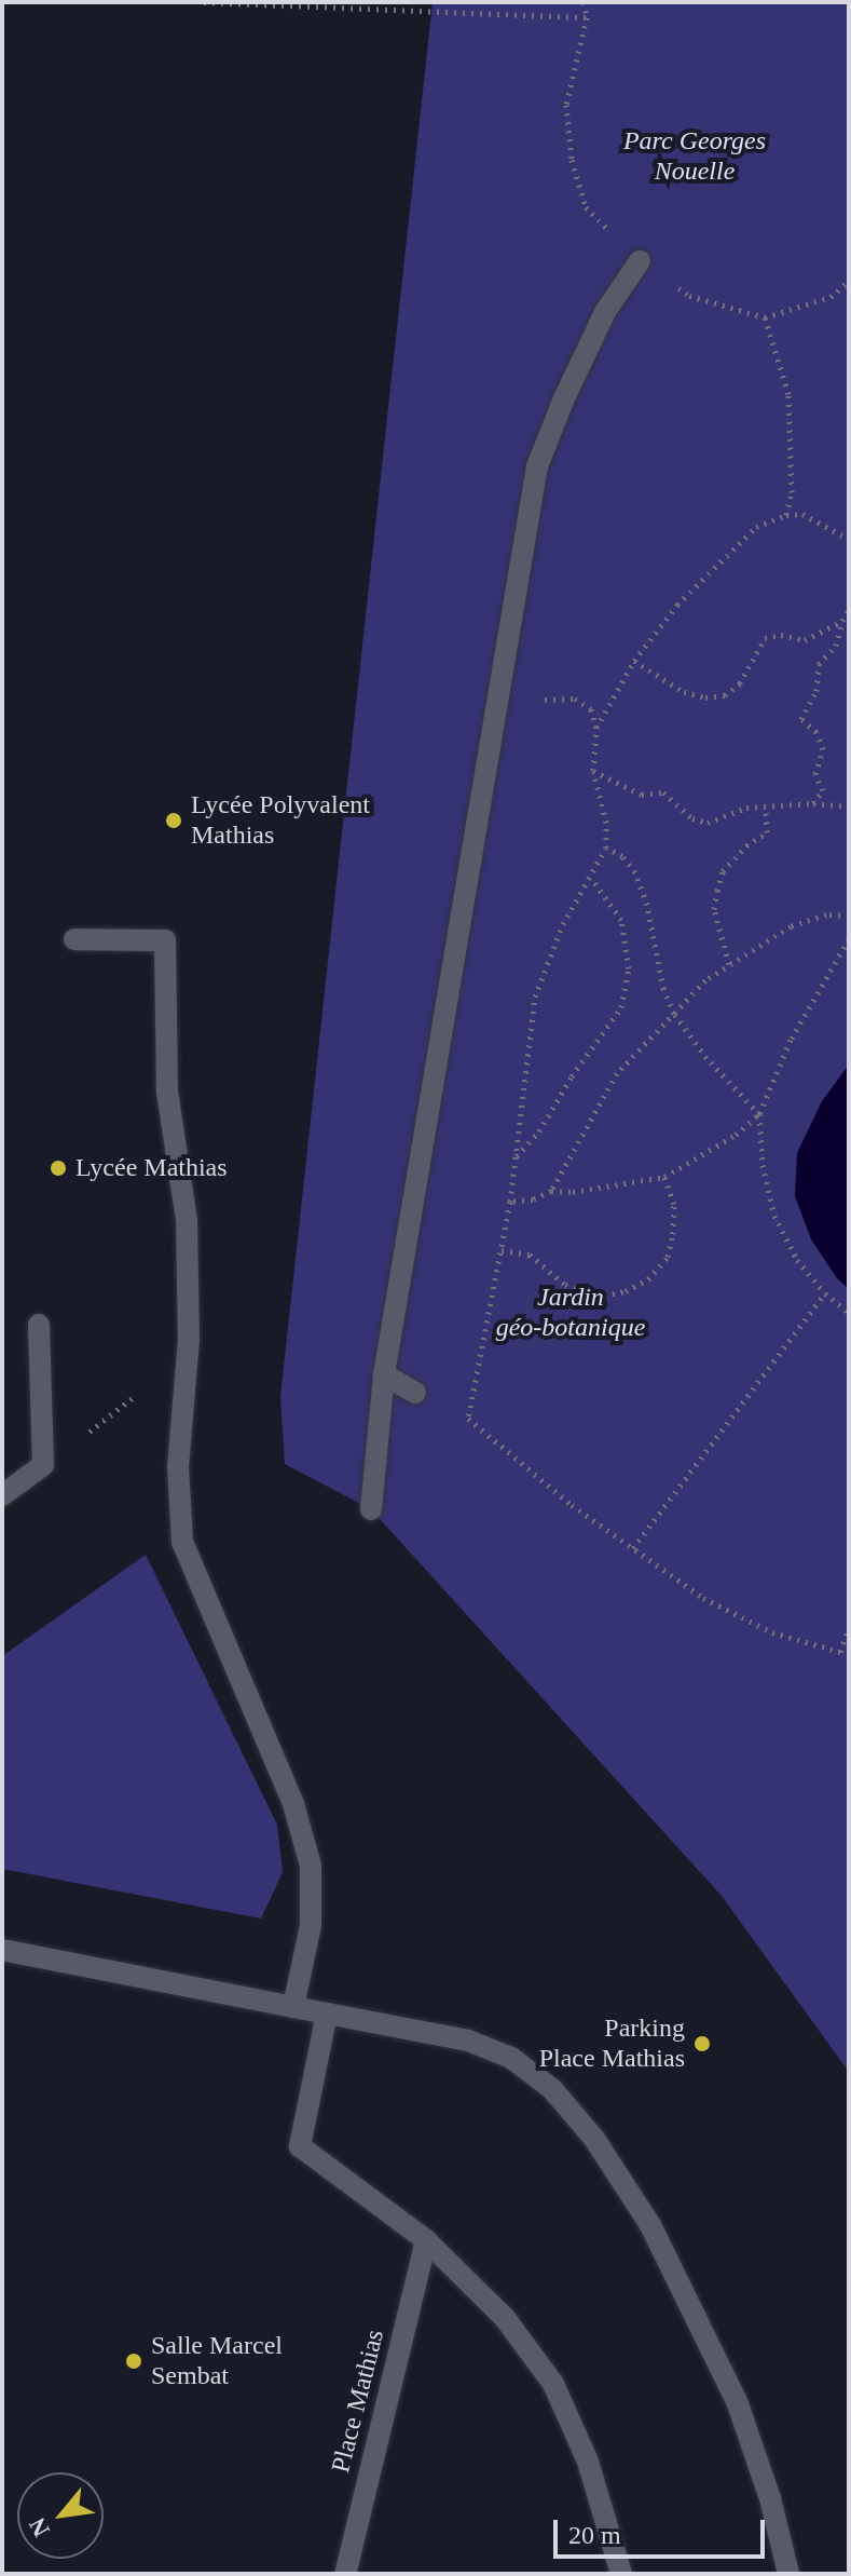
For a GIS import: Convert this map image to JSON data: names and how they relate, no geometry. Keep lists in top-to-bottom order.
{
  "streets": {
    "street": ["Place Mathias"]
  },
  "parks": ["Parc Georges Nouelle", "Jardin géo-botanique"],
  "places": [
    "Lycée Polyvalent Mathias",
    "Lycée Mathias",
    "Parking Place Mathias",
    "Salle Marcel Sembat"
  ],
  "scale_bar": "20 m",
  "north": "bottom left"
}
